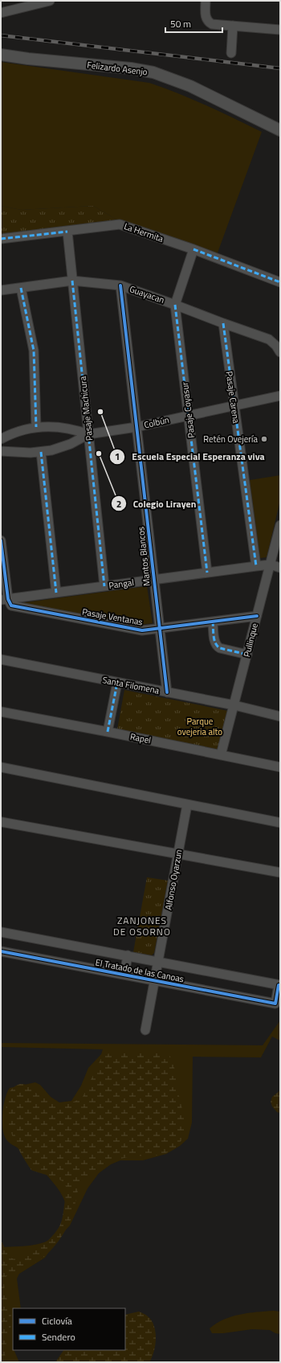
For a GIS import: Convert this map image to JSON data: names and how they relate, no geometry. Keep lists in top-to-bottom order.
{
  "streets": {
    "street": [
      "Felizardo Asenjo",
      "La Hermita",
      "Guayacan",
      "Pasaje Carena",
      "Pasaje Machicura",
      "Pasaje Coyasur",
      "Colbún",
      "Mantos Blancos",
      "Pangal",
      "Pasaje Ventanas",
      "Pullinque",
      "Santa Filomena",
      "Rapel",
      "Alfonso Oyarzun",
      "El Tratado de las Canoas"
    ]
  },
  "crossings": [
    ["La Hermita", "Pasaje Machicura"],
    ["Guayacan", "Pasaje Carena"],
    ["Guayacan", "Pasaje Machicura"],
    ["Guayacan", "Pasaje Coyasur"],
    ["Guayacan", "Mantos Blancos"],
    ["Pasaje Carena", "Colbún"],
    ["Pasaje Carena", "Pangal"],
    ["Pasaje Machicura", "Colbún"],
    ["Pasaje Machicura", "Pangal"],
    ["Pasaje Coyasur", "Colbún"],
    ["Pasaje Coyasur", "Pangal"],
    ["Colbún", "Mantos Blancos"],
    ["Mantos Blancos", "Pangal"],
    ["Mantos Blancos", "Pasaje Ventanas"],
    ["Mantos Blancos", "Santa Filomena"],
    ["Pangal", "Pasaje Ventanas"],
    ["Pangal", "Pullinque"],
    ["Pasaje Ventanas", "Pullinque"],
    ["Pullinque", "Santa Filomena"],
    ["Pullinque", "Rapel"],
    ["Alfonso Oyarzun", "El Tratado de las Canoas"]
  ],
  "districts": ["ZANJONES DE OSORNO"],
  "parks": ["Parque ovejeria alto"],
  "places": ["Escuela Especial Esperanza viva", "Retén Ovejería", "Colegio Lirayen"],
  "legend": ["Ciclovía", "Sendero"],
  "scale_bar": "50 m"
}
